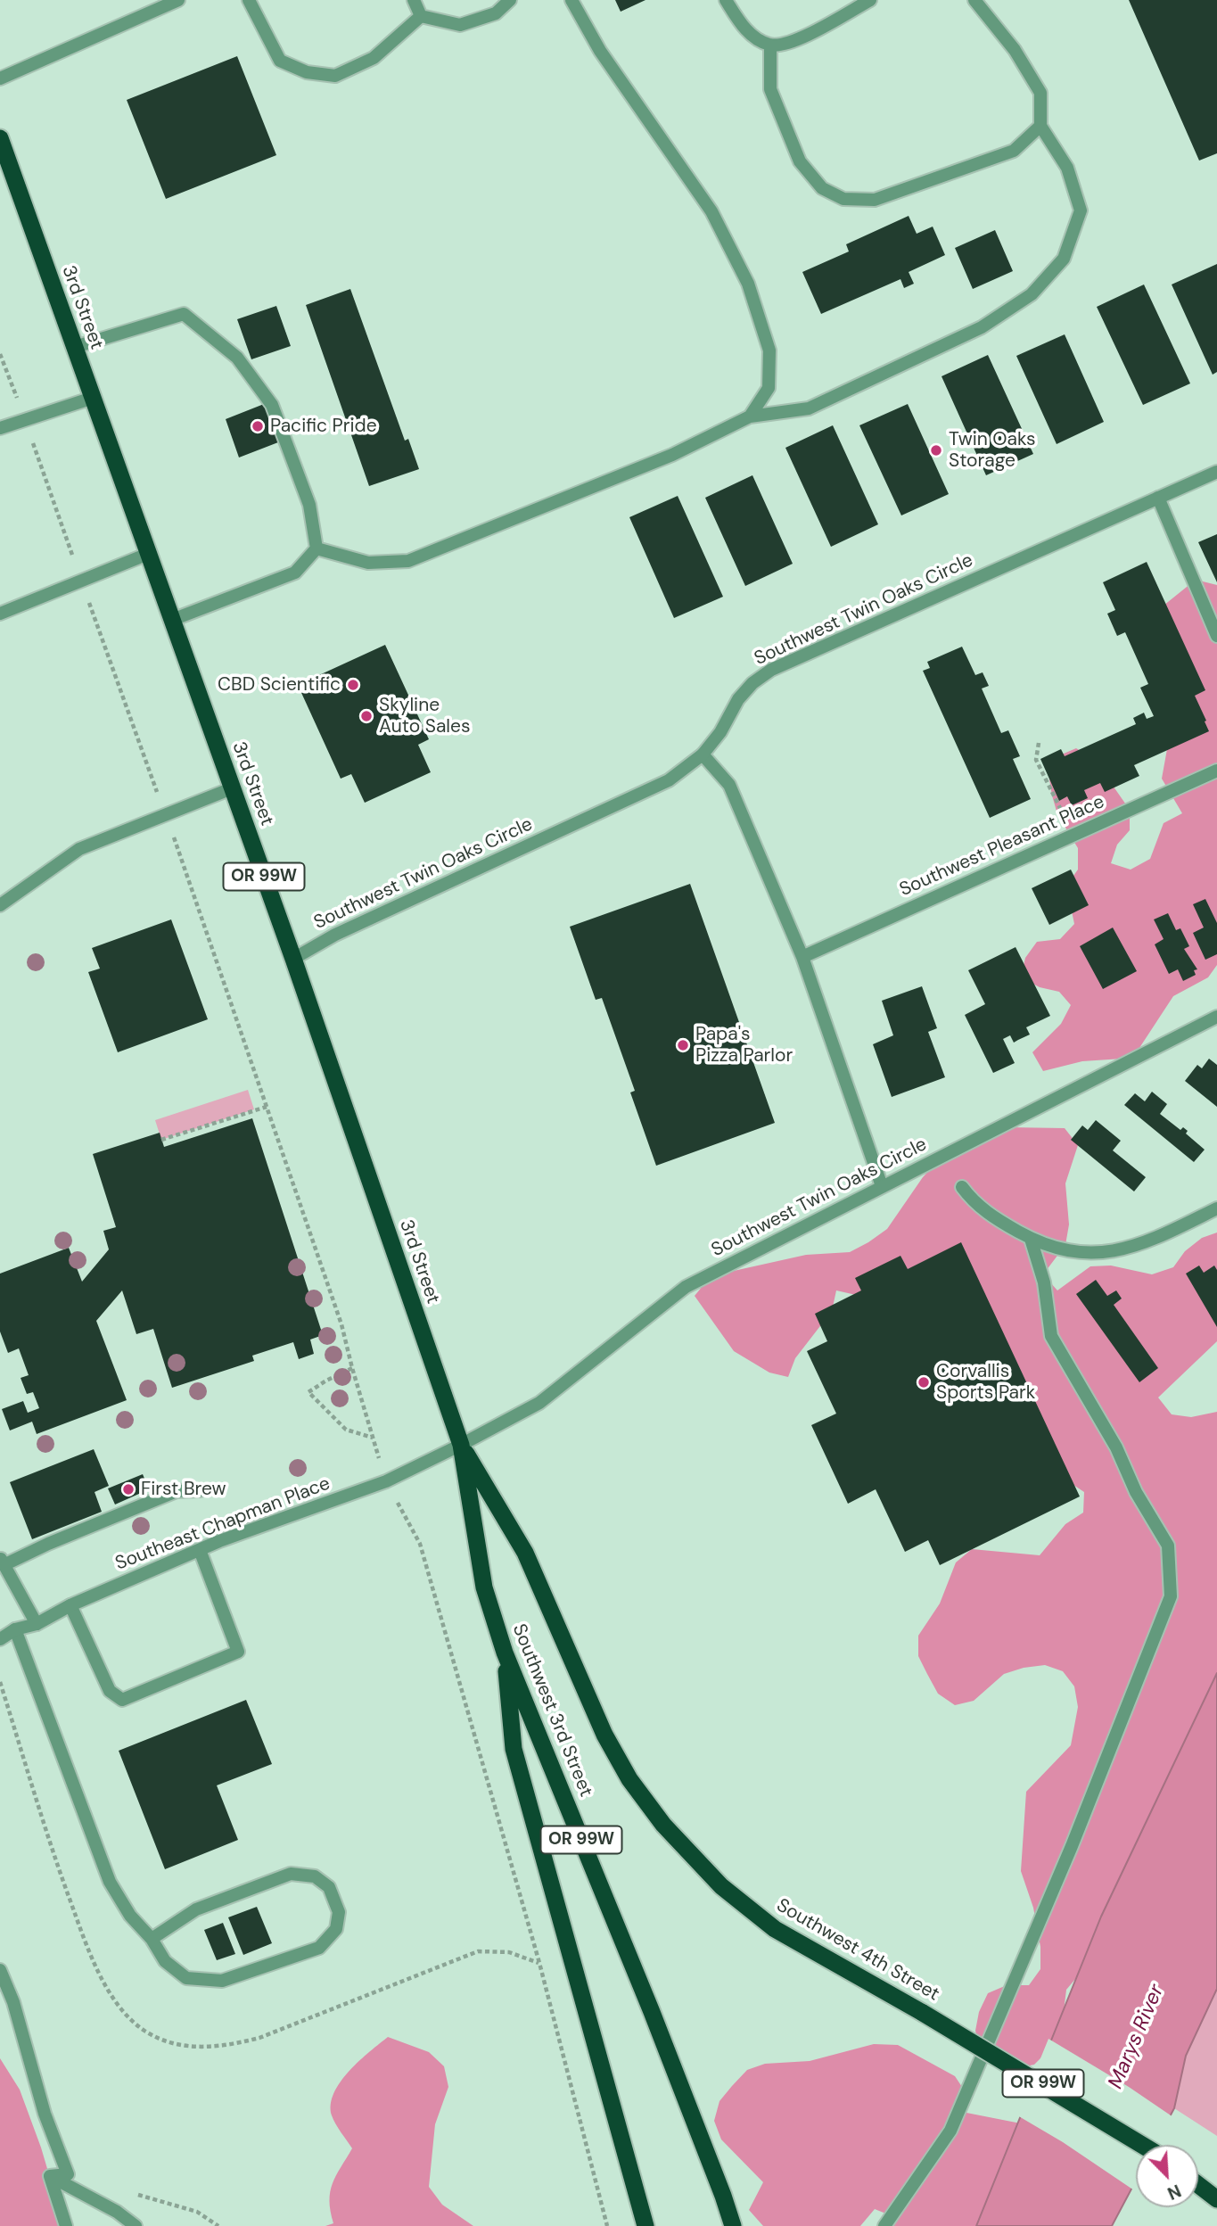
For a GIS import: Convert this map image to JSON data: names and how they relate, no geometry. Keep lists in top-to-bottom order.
{
  "streets": {
    "highway": [
      "3rd Street",
      "OR 99W",
      "Southwest 3rd Street",
      "Southwest 4th Street"
    ],
    "street": ["Southwest Twin Oaks Circle", "Southwest Pleasant Place", "Southeast Chapman Place"]
  },
  "crossings": [
    ["3rd Street", "Southwest Twin Oaks Circle"],
    ["3rd Street", "Southeast Chapman Place"],
    ["3rd Street", "Southwest 3rd Street"],
    ["3rd Street", "Southwest 4th Street"],
    ["Southwest Twin Oaks Circle", "Southeast Chapman Place"],
    ["Southwest Twin Oaks Circle", "Southwest 3rd Street"],
    ["Southwest Twin Oaks Circle", "Southwest 4th Street"],
    ["Southeast Chapman Place", "Southwest 3rd Street"],
    ["Southeast Chapman Place", "Southwest 4th Street"],
    ["Southwest 3rd Street", "Southwest 4th Street"]
  ],
  "water": ["Marys River"],
  "places": [
    "Pacific Pride",
    "Twin Oaks Storage",
    "CBD Scientific",
    "Skyline Auto Sales",
    "Papa's Pizza Parlor",
    "Corvallis Sports Park",
    "First Brew"
  ],
  "north": "bottom right"
}
